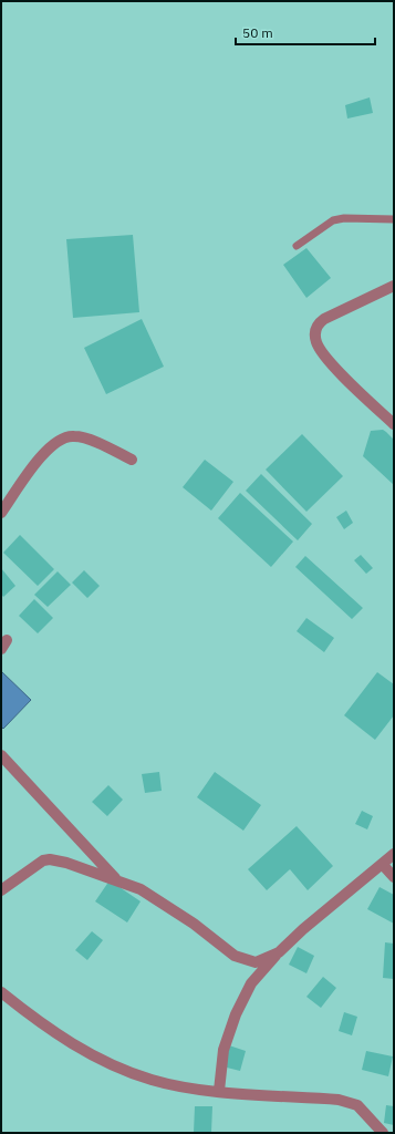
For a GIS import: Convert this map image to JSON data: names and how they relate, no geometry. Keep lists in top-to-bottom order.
{
  "scale_bar": "50 m"
}
